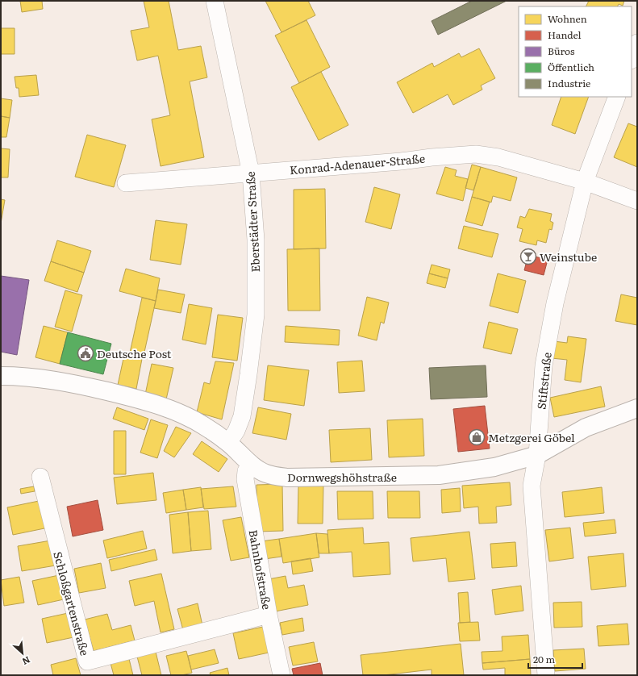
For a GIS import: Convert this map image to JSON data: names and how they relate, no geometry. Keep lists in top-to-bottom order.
{
  "streets": {
    "street": [
      "Konrad-Adenauer-Straße",
      "Eberstädter Straße",
      "Stiftstraße",
      "Dornwegshöhstraße",
      "Bahnhofstraße",
      "Schloßgartenstraße"
    ]
  },
  "crossings": [
    ["Konrad-Adenauer-Straße", "Eberstädter Straße"],
    ["Konrad-Adenauer-Straße", "Stiftstraße"],
    ["Eberstädter Straße", "Dornwegshöhstraße"],
    ["Stiftstraße", "Dornwegshöhstraße"],
    ["Dornwegshöhstraße", "Bahnhofstraße"],
    ["Bahnhofstraße", "Schloßgartenstraße"]
  ],
  "places": {
    "bar": ["Weinstube"],
    "public building": ["Deutsche Post"],
    "shop": ["Metzgerei Göbel"]
  },
  "legend": [
    "Wohnen",
    "Handel",
    "Büros",
    "Öffentlich",
    "Industrie"
  ],
  "scale_bar": "20 m",
  "north": "bottom right"
}
